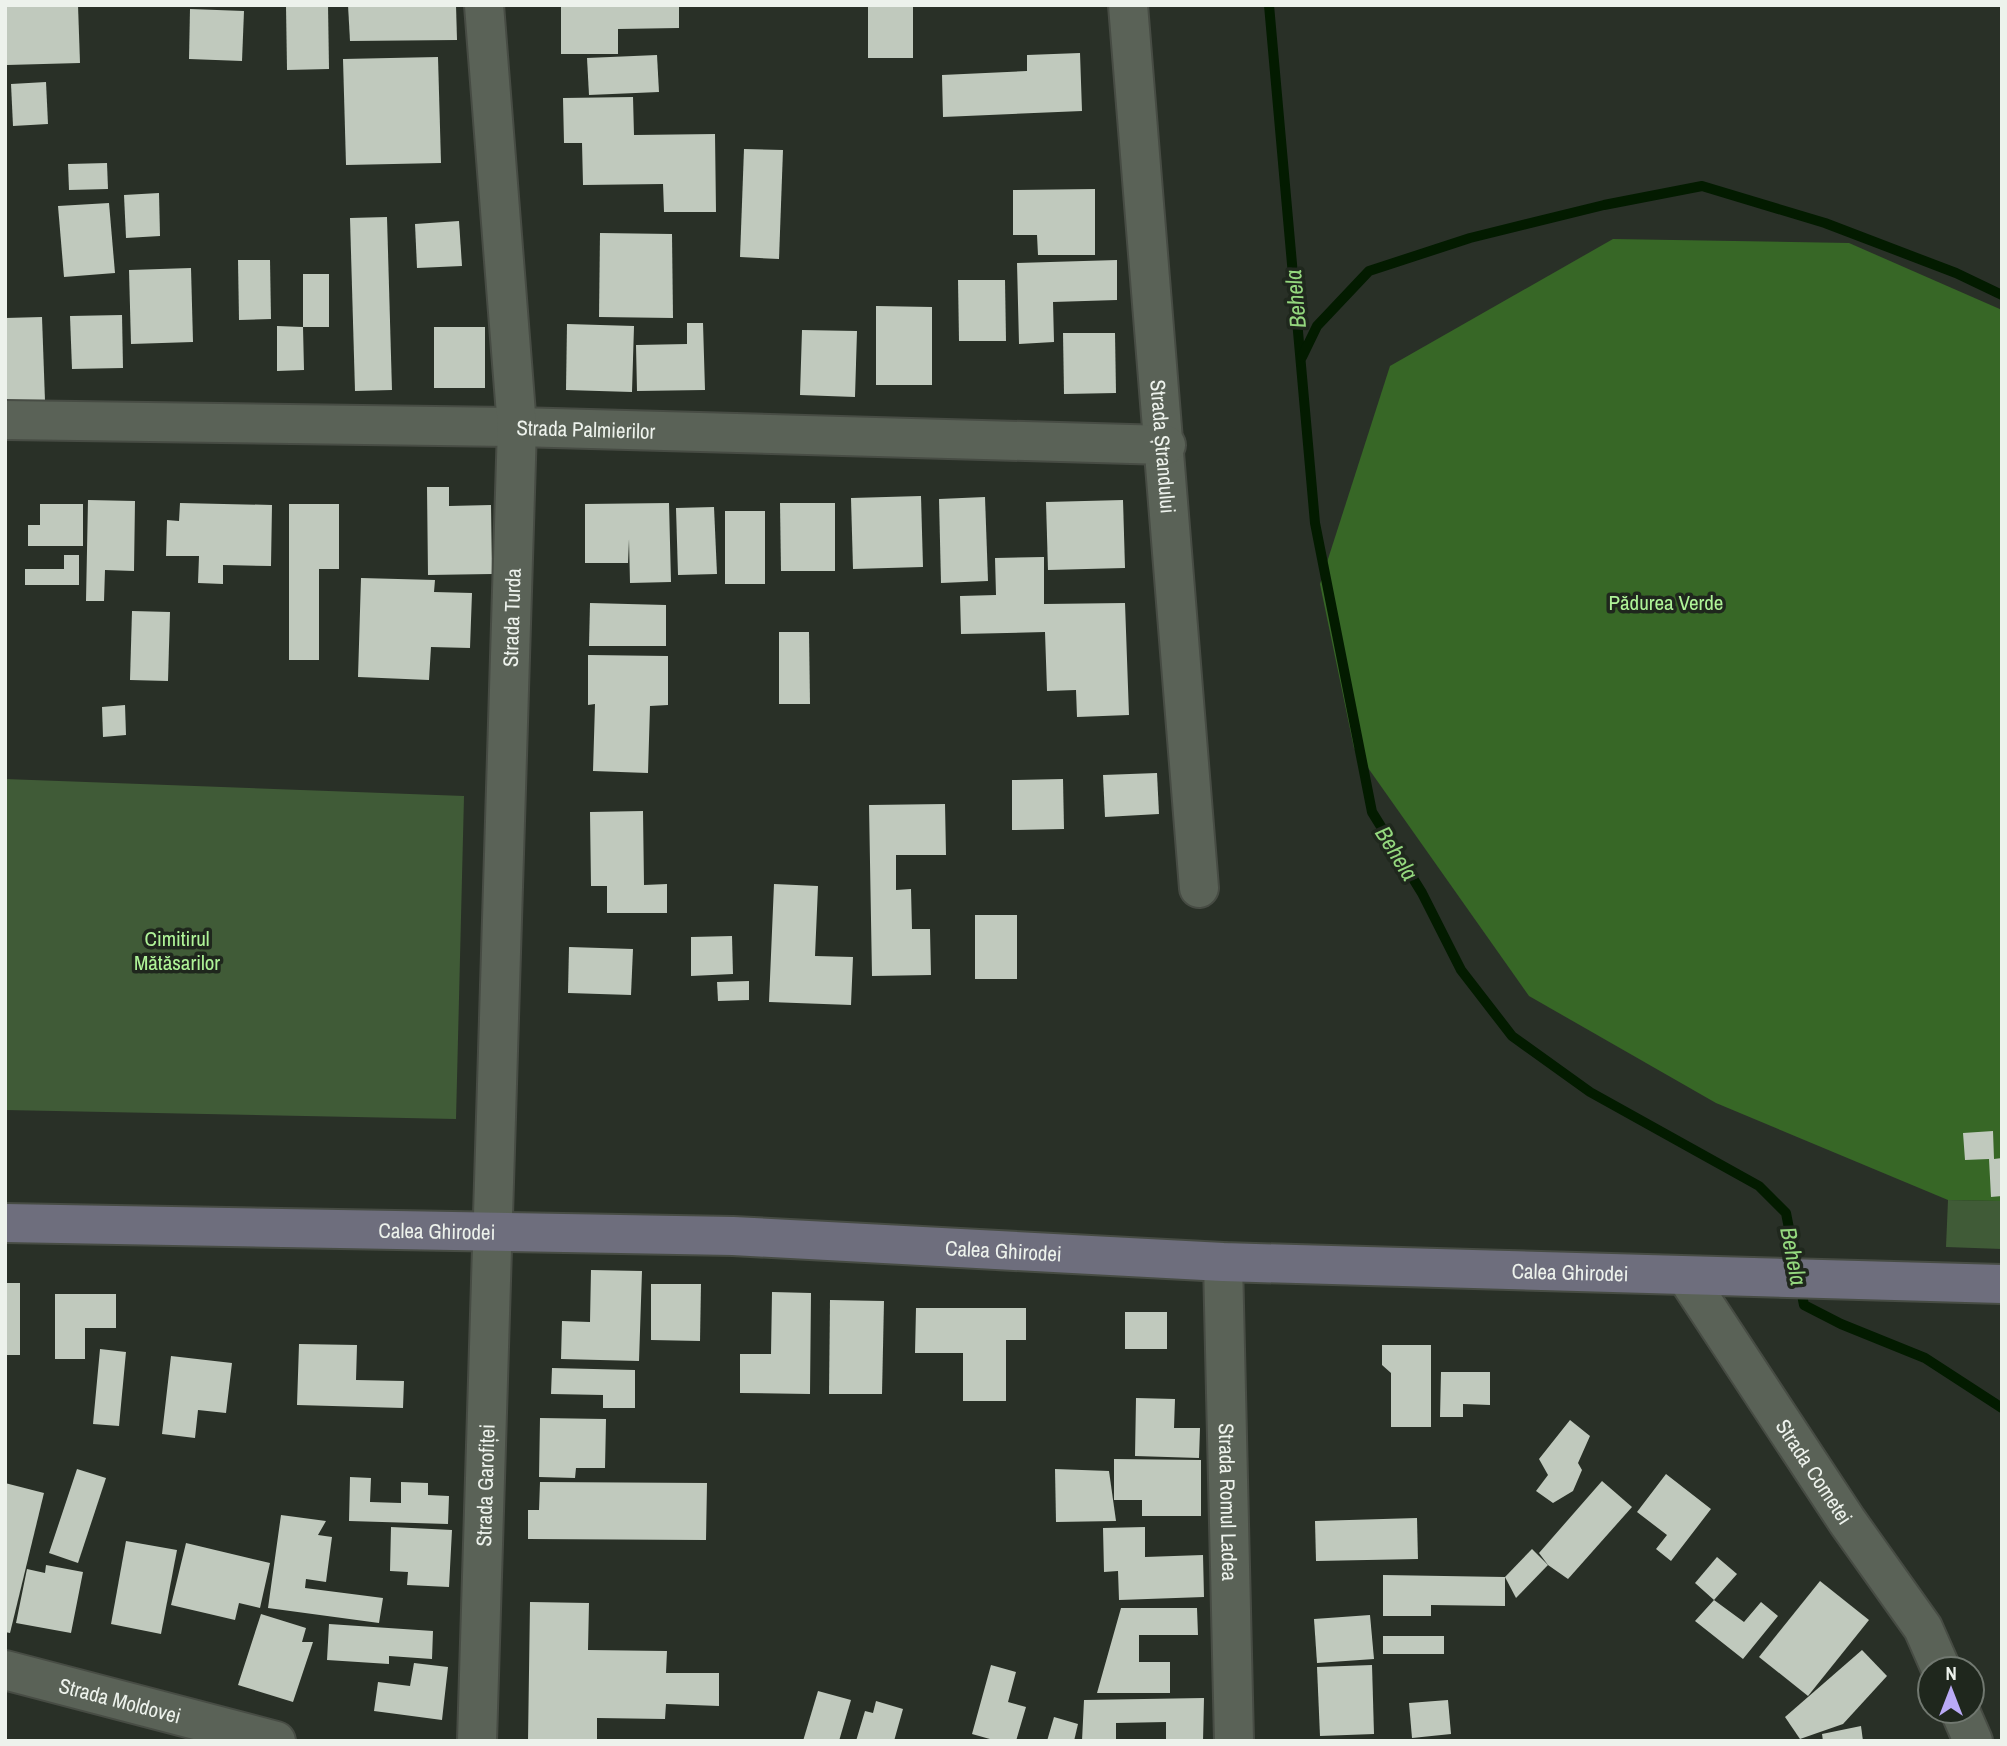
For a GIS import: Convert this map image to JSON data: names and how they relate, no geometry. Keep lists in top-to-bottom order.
{
  "streets": {
    "street": [
      "Strada Palmierilor",
      "Strada Ștrandului",
      "Strada Turda",
      "Calea Ghirodei",
      "Strada Cometei",
      "Strada Garofiței",
      "Strada Romul Ladea",
      "Strada Moldovei"
    ]
  },
  "crossings": [
    ["Strada Palmierilor", "Strada Ștrandului"],
    ["Strada Palmierilor", "Strada Turda"],
    ["Strada Turda", "Calea Ghirodei"],
    ["Strada Turda", "Strada Garofiței"],
    ["Calea Ghirodei", "Strada Cometei"],
    ["Calea Ghirodei", "Strada Garofiței"],
    ["Calea Ghirodei", "Strada Romul Ladea"]
  ],
  "water": ["Behela"],
  "parks": ["Pădurea Verde", "Cimitirul Mătăsarilor"],
  "north": "top"
}
